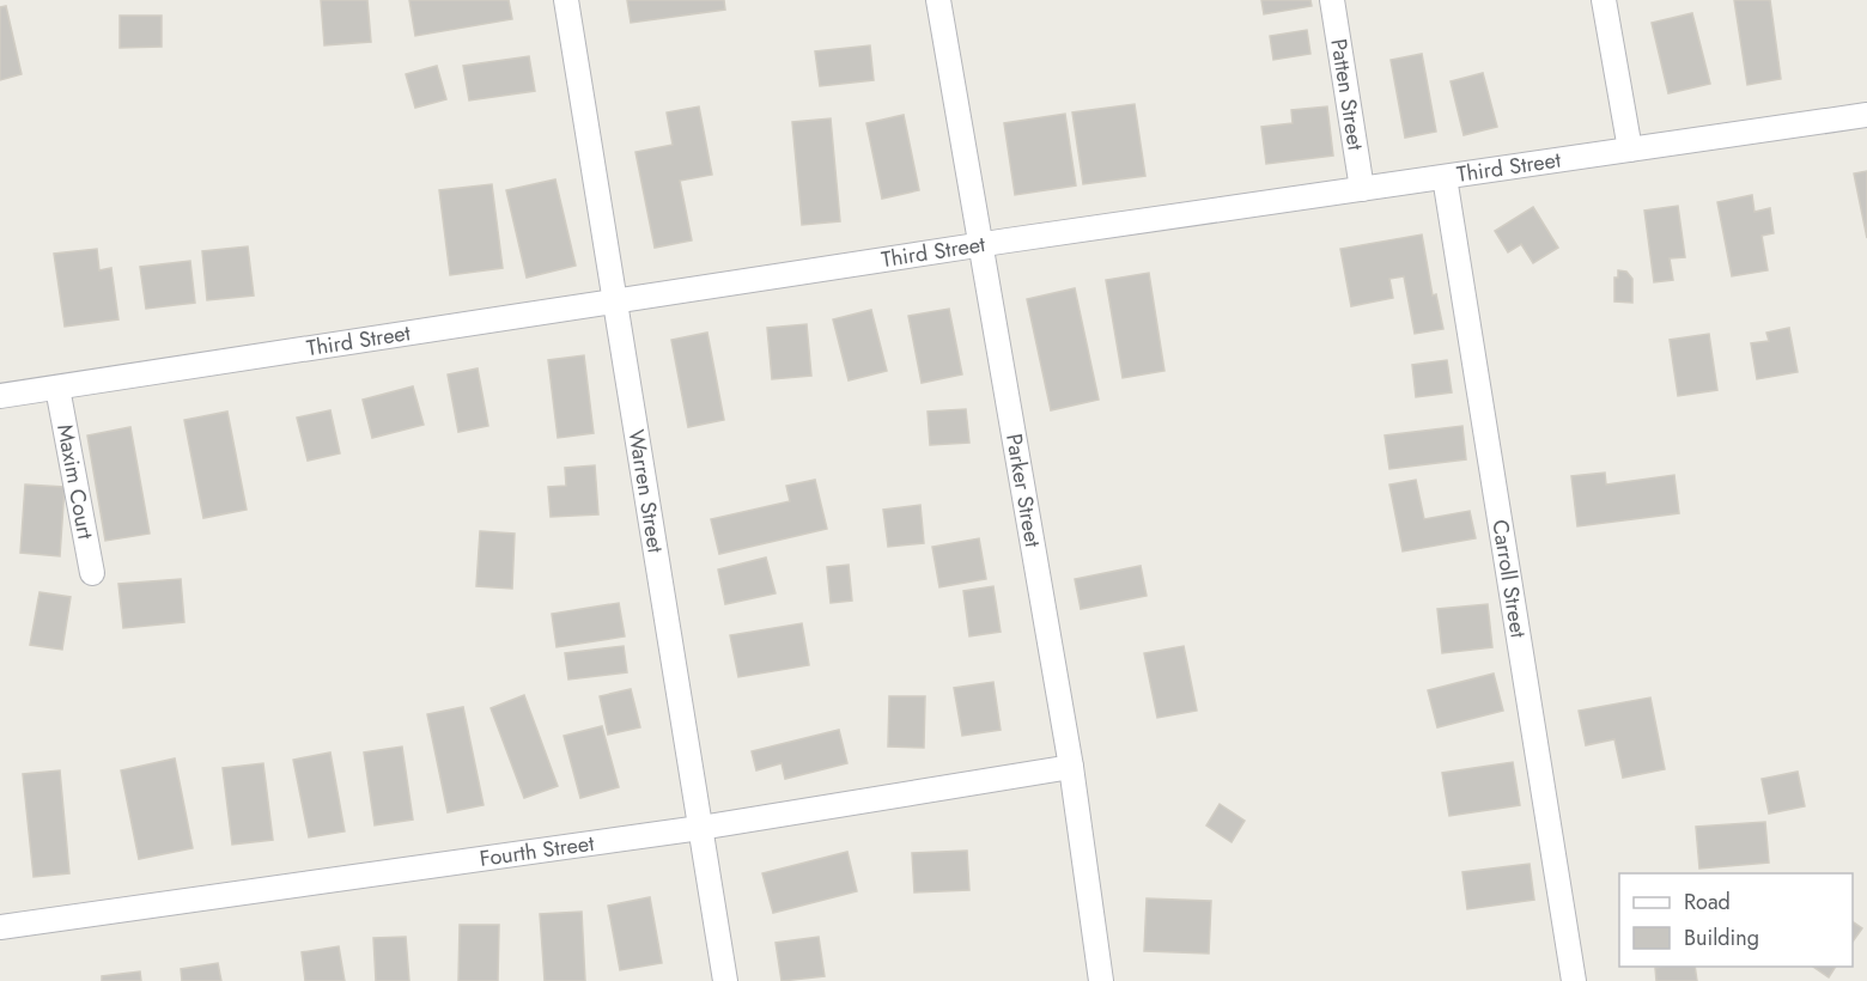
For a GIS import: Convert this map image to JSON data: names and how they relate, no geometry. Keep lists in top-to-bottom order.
{
  "streets": {
    "street": [
      "Patten Street",
      "Third Street",
      "Maxim Court",
      "Warren Street",
      "Parker Street",
      "Carroll Street",
      "Fourth Street"
    ]
  },
  "crossings": [
    ["Patten Street", "Third Street"],
    ["Third Street", "Maxim Court"],
    ["Third Street", "Warren Street"],
    ["Third Street", "Parker Street"],
    ["Third Street", "Carroll Street"],
    ["Warren Street", "Fourth Street"],
    ["Parker Street", "Fourth Street"]
  ],
  "legend": ["Road", "Building"]
}
